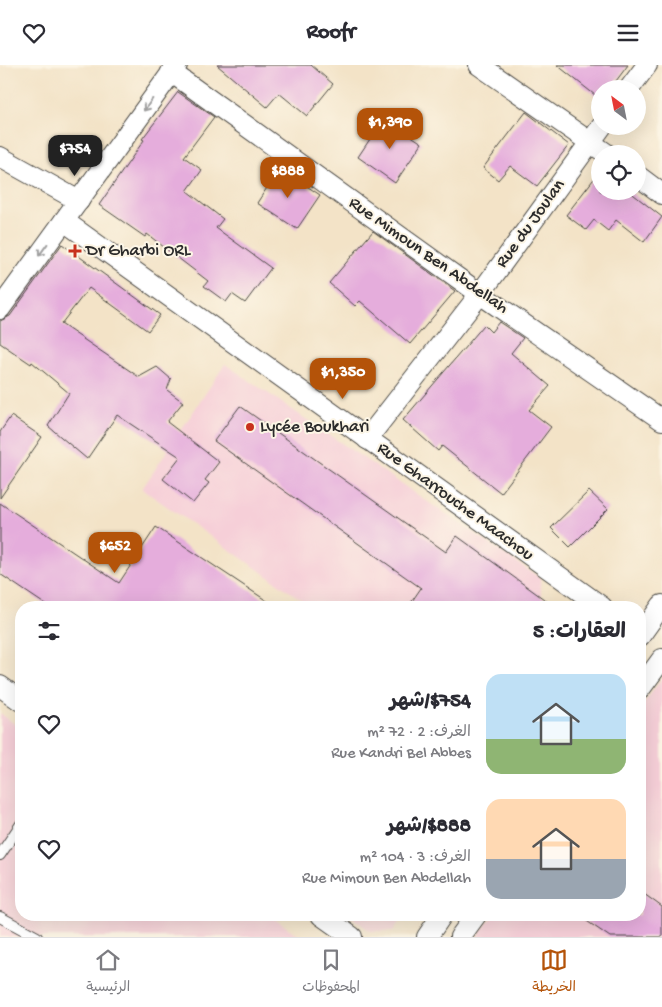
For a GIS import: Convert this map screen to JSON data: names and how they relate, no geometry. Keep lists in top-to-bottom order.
{
  "streets": {
    "street": ["Rue du Joulan", "Rue Mimoun Ben Abdellah", "Rue Gharrouche Maachou"]
  },
  "crossings": [
    ["Rue du Joulan", "Rue Mimoun Ben Abdellah"],
    ["Rue du Joulan", "Rue Gharrouche Maachou"]
  ],
  "places": {
    "health": ["Dr Gharbi ORL"],
    "other": ["Lycée Boukhari"]
  },
  "north": "top left",
  "page": {
    "header": "Roofr",
    "price": [
      "$1,390",
      "$754",
      "$888",
      "$1,350",
      "$652"
    ],
    "heading": "العقارات: 5",
    "list": [
      {
        "name": "$754/شهر",
        "note": "الغرف: 2 · 72 m² · Rue Kandri Bel Abbes"
      },
      {
        "name": "$888/شهر",
        "note": "الغرف: 3 · 104 m² · Rue Mimoun Ben Abdellah"
      }
    ],
    "tabs": ["الخريطة", "المحفوظات", "الرئيسية"]
  }
}
